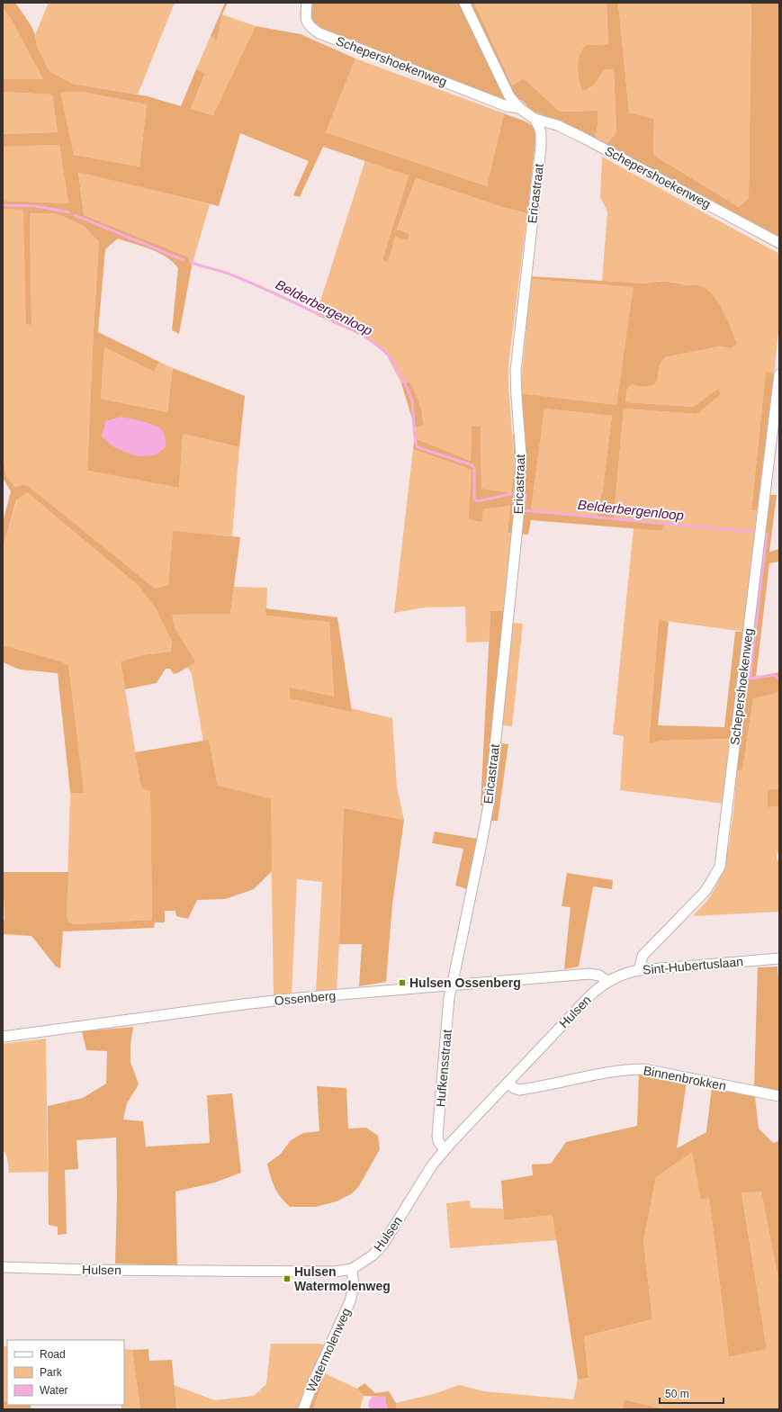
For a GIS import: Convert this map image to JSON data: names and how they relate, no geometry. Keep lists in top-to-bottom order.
{
  "streets": {
    "street": [
      "Schepershoekenweg",
      "Ericastraat",
      "Sint-Hubertuslaan",
      "Ossenberg",
      "Hulsen",
      "Hufkensstraat",
      "Binnenbrokken",
      "Watermolenweg"
    ]
  },
  "crossings": [
    ["Schepershoekenweg", "Ericastraat"],
    ["Schepershoekenweg", "Sint-Hubertuslaan"],
    ["Ericastraat", "Ossenberg"],
    ["Ericastraat", "Hufkensstraat"],
    ["Sint-Hubertuslaan", "Ossenberg"],
    ["Sint-Hubertuslaan", "Hulsen"],
    ["Ossenberg", "Hulsen"],
    ["Ossenberg", "Hufkensstraat"],
    ["Hulsen", "Hufkensstraat"],
    ["Hulsen", "Binnenbrokken"],
    ["Hulsen", "Watermolenweg"]
  ],
  "water": ["Belderbergenloop"],
  "places": {
    "transit": ["Hulsen Ossenberg", "Hulsen Watermolenweg"]
  },
  "legend": ["Road", "Park", "Water"],
  "scale_bar": "50 m"
}
